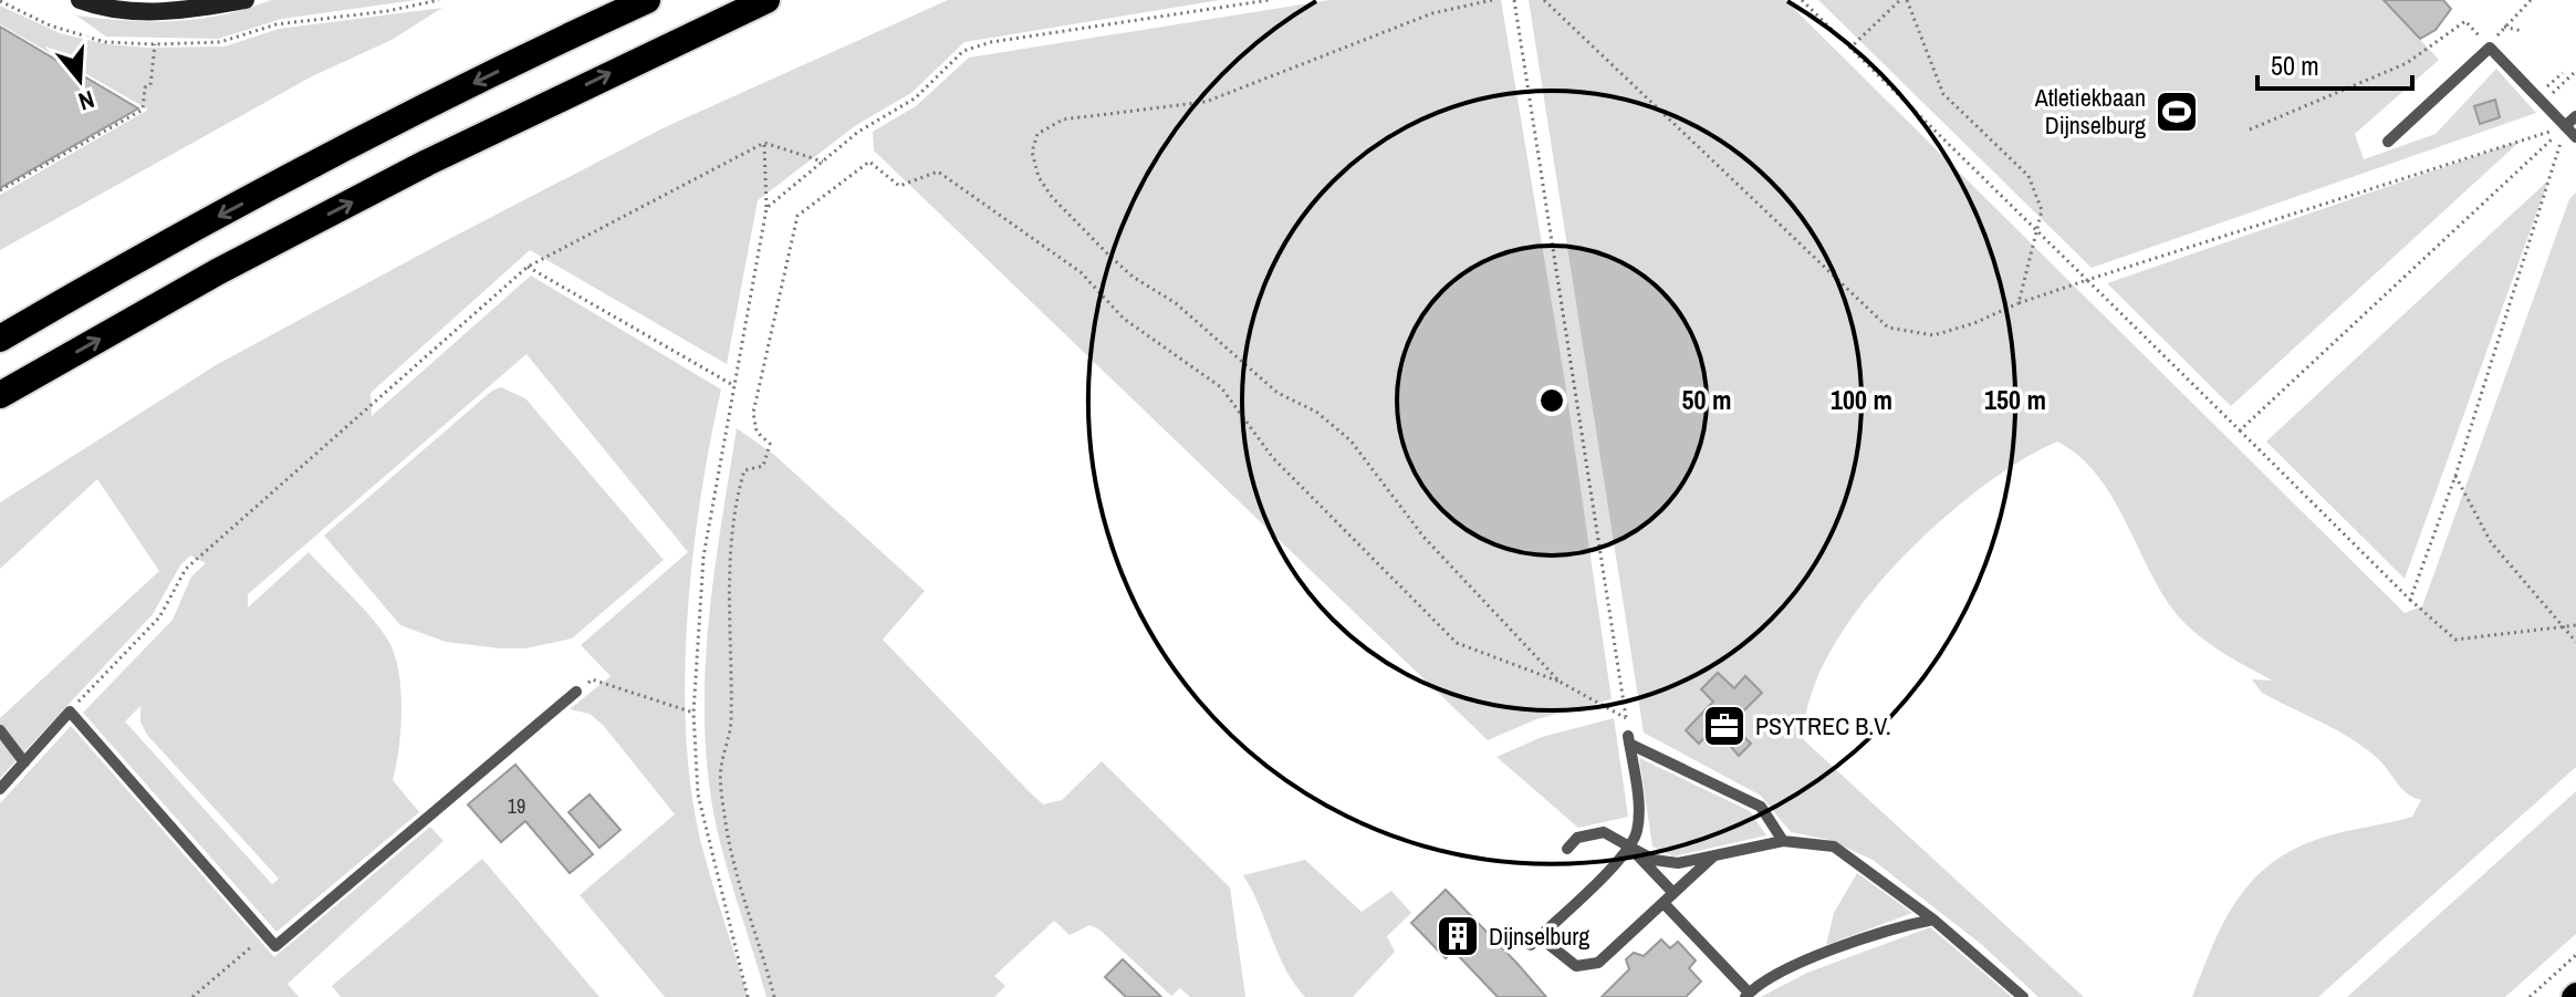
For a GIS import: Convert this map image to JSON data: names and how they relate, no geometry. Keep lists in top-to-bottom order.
{
  "places": {
    "sports": ["Atletiekbaan Dijnselburg"],
    "office": ["PSYTREC B.V."],
    "building": ["Dijnselburg"]
  },
  "house_numbers": ["19"],
  "scale_bar": "50 m",
  "north": "bottom",
  "rings": ["50 m", "100 m", "150 m"]
}
